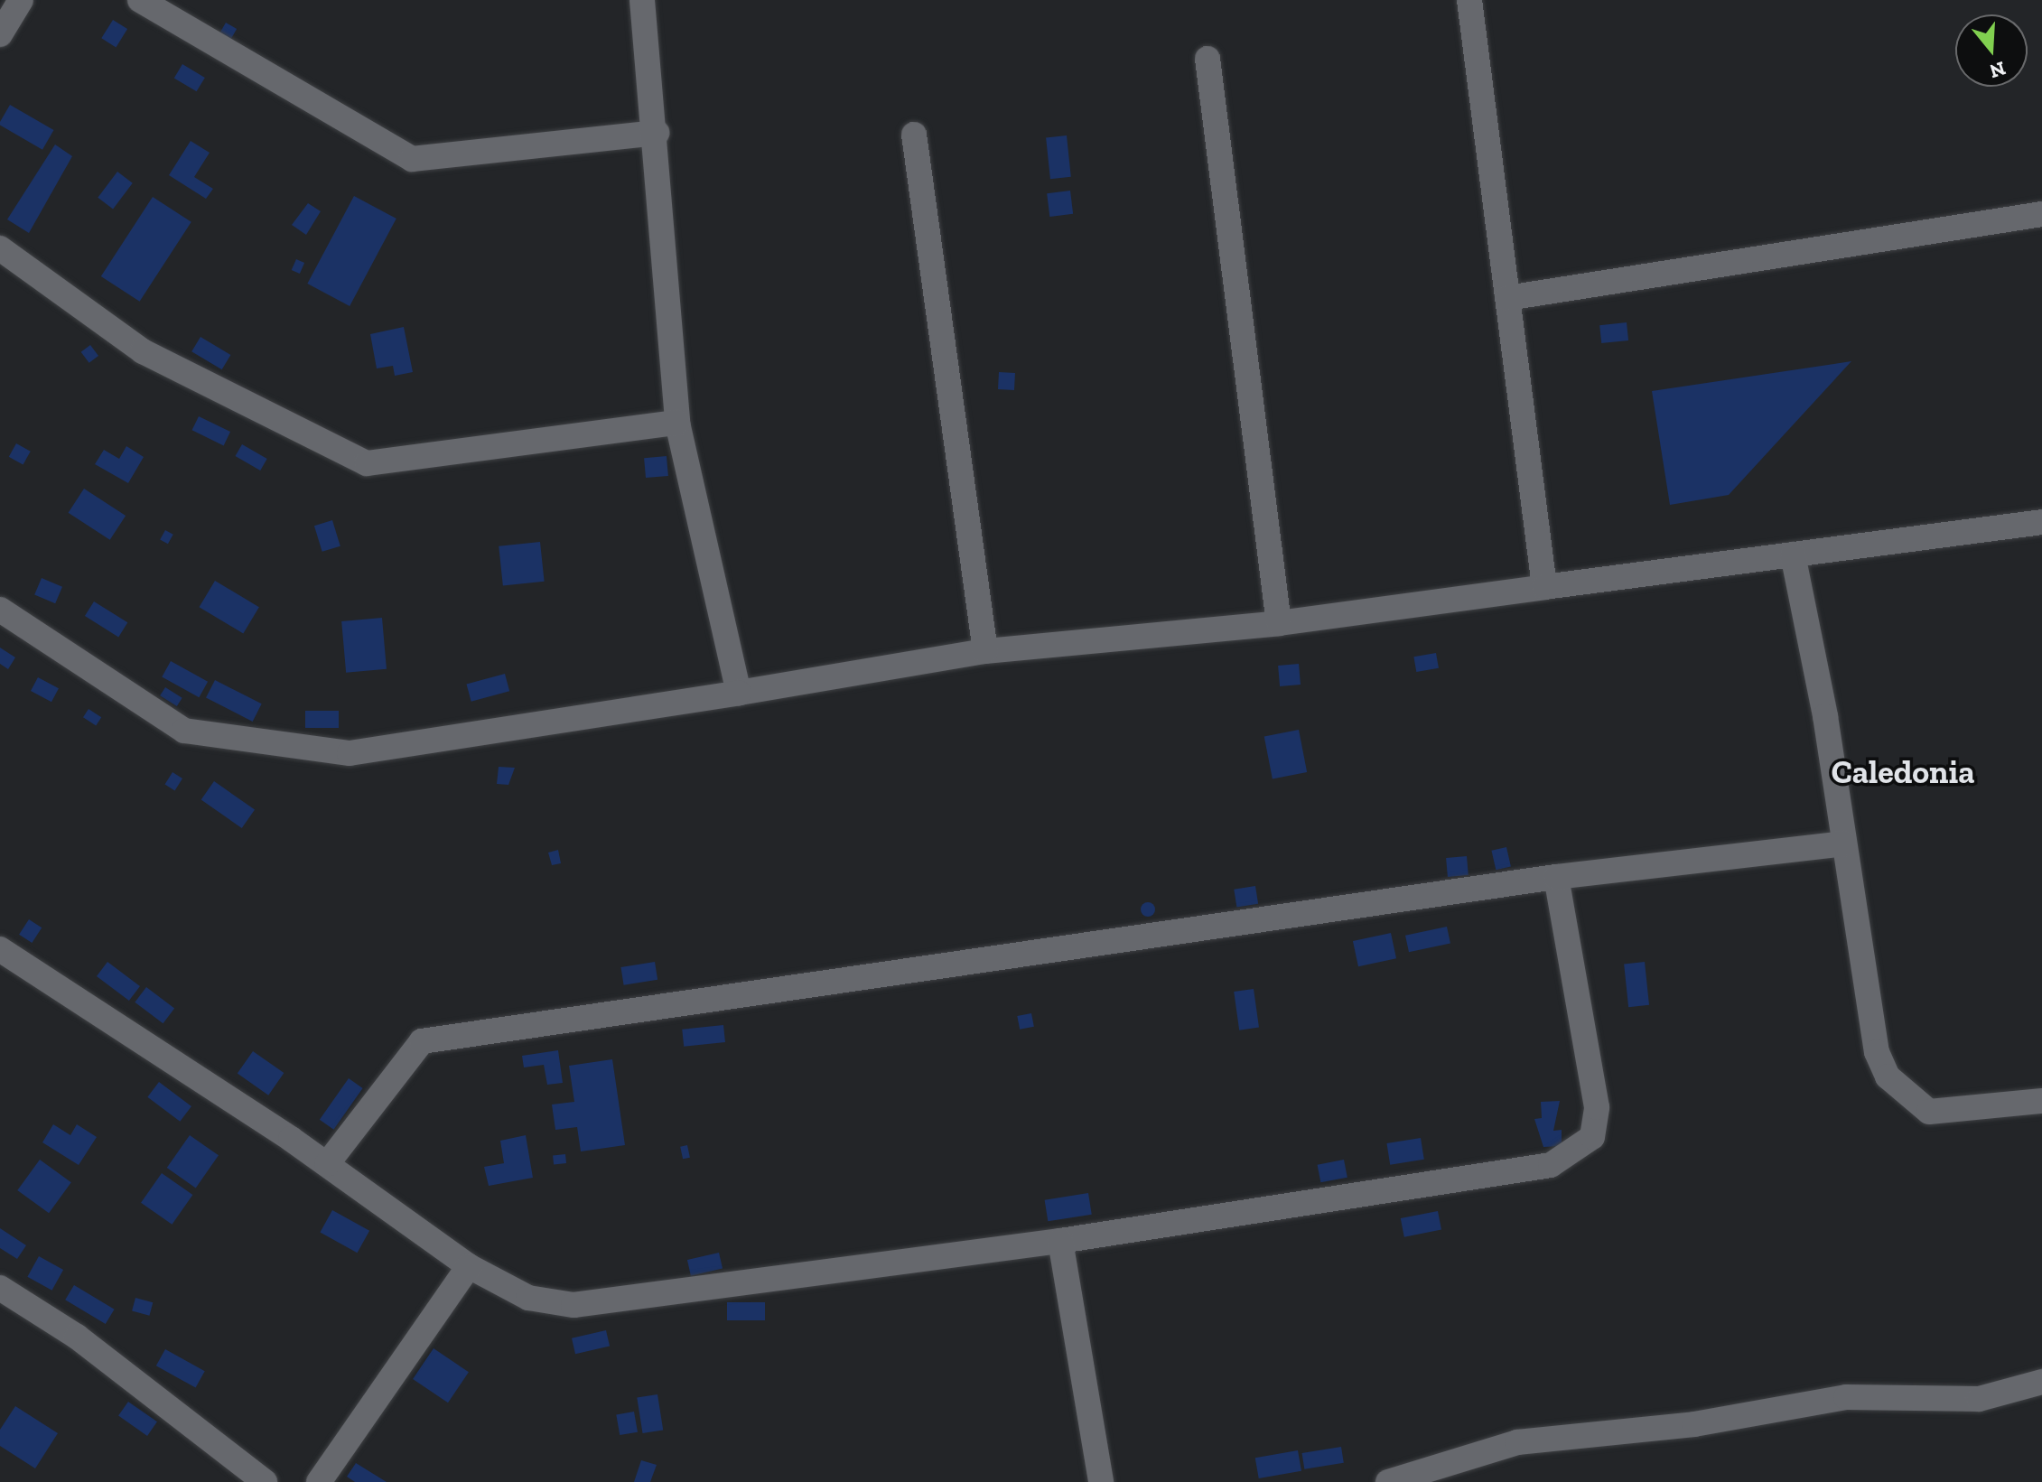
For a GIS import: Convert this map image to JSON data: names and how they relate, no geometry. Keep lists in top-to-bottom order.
{
  "districts": ["Caledonia"],
  "north": "bottom"
}
